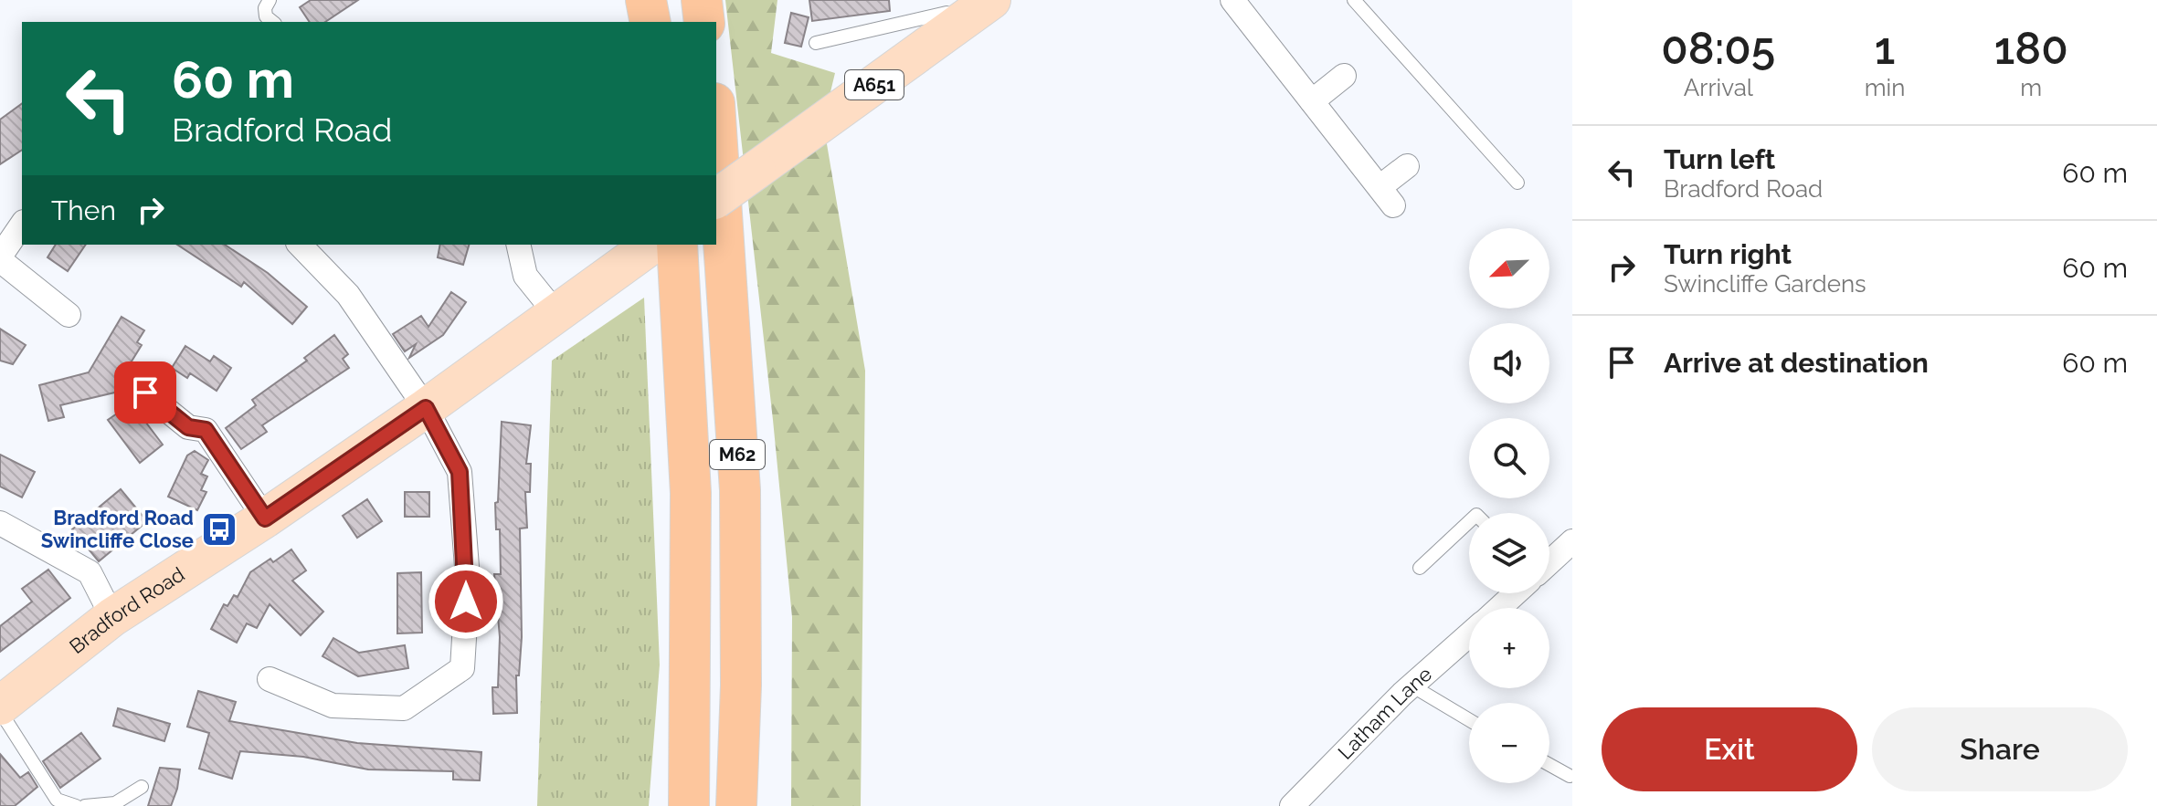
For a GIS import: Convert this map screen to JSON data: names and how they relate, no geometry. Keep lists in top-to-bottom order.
{
  "streets": {
    "highway": ["M62"],
    "main road": ["A651", "Bradford Road"],
    "street": ["Latham Lane"]
  },
  "places": {
    "bus stop": ["Bradford Road Swincliffe Close"]
  },
  "north": "bottom left",
  "page": {
    "eta": [
      "08:05",
      "Arrival",
      "1",
      "min",
      "180",
      "m"
    ],
    "turn": ["60 m", "Bradford Road"],
    "list": [
      {
        "name": "Turn left",
        "note": "Bradford Road",
        "value": "60 m"
      },
      {
        "name": "Turn right",
        "note": "Swincliffe Gardens",
        "value": "60 m"
      },
      {
        "name": "Arrive at destination",
        "value": "60 m"
      }
    ],
    "then": "Then",
    "map_buttons": ["+", "−"],
    "buttons": ["Exit", "Share"]
  }
}
